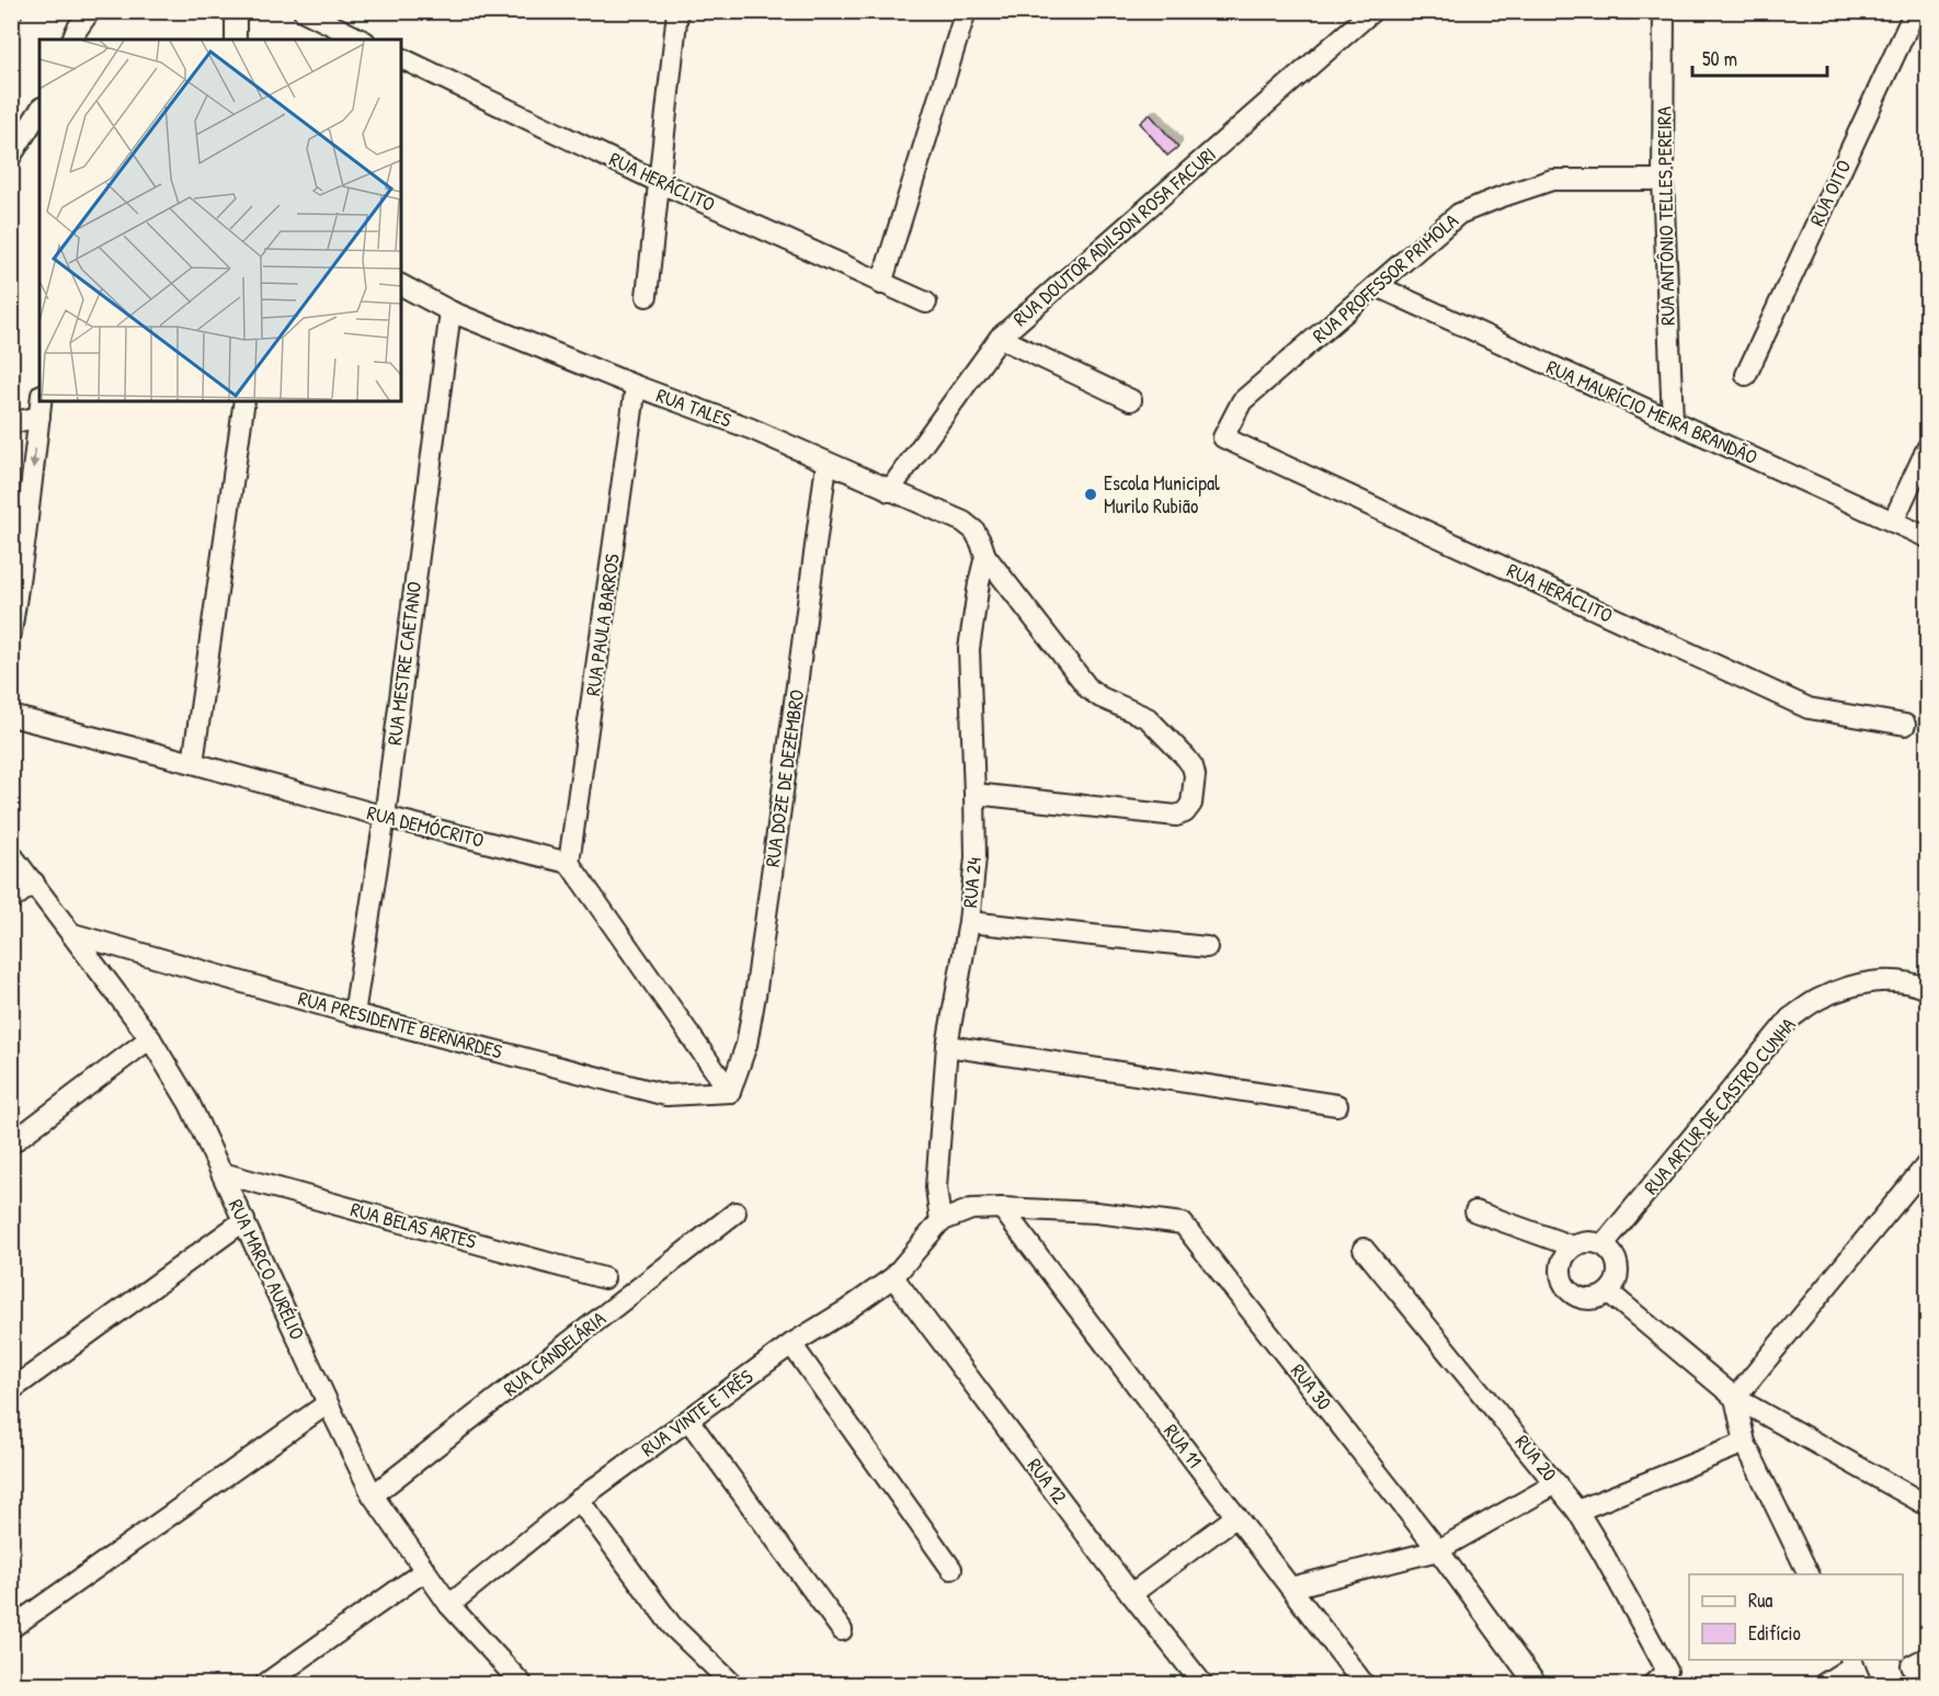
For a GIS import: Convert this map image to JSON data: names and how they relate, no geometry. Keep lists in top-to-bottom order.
{
  "streets": {
    "street": [
      "RUA HERÁCLITO",
      "RUA OITO",
      "RUA ANTÔNIO TELLES PEREIRA",
      "RUA DOUTOR ADILSON ROSA FACURI",
      "RUA PROFESSOR PRIMOLA",
      "RUA TALES",
      "RUA MAURÍCIO MEIRA BRANDÃO",
      "RUA PAULA BARROS",
      "RUA MESTRE CAETANO",
      "RUA DOZE DE DEZEMBRO",
      "RUA DEMÓCRITO",
      "RUA 24",
      "RUA PRESIDENTE BERNARDES",
      "RUA ARTUR DE CASTRO CUNHA",
      "RUA BELAS ARTES",
      "RUA MARCO AURÉLIO",
      "RUA CANDELÁRIA",
      "RUA 30",
      "RUA VINTE E TRÊS",
      "RUA 11",
      "RUA 20",
      "RUA 12"
    ]
  },
  "crossings": [
    ["RUA HERÁCLITO", "RUA PROFESSOR PRIMOLA"],
    ["RUA ANTÔNIO TELLES PEREIRA", "RUA PROFESSOR PRIMOLA"],
    ["RUA ANTÔNIO TELLES PEREIRA", "RUA MAURÍCIO MEIRA BRANDÃO"],
    ["RUA DOUTOR ADILSON ROSA FACURI", "RUA TALES"],
    ["RUA PROFESSOR PRIMOLA", "RUA MAURÍCIO MEIRA BRANDÃO"],
    ["RUA TALES", "RUA PAULA BARROS"],
    ["RUA TALES", "RUA MESTRE CAETANO"],
    ["RUA TALES", "RUA DOZE DE DEZEMBRO"],
    ["RUA TALES", "RUA 24"],
    ["RUA PAULA BARROS", "RUA DEMÓCRITO"],
    ["RUA MESTRE CAETANO", "RUA DEMÓCRITO"],
    ["RUA MESTRE CAETANO", "RUA PRESIDENTE BERNARDES"],
    ["RUA DOZE DE DEZEMBRO", "RUA PRESIDENTE BERNARDES"],
    ["RUA 24", "RUA VINTE E TRÊS"],
    ["RUA PRESIDENTE BERNARDES", "RUA MARCO AURÉLIO"],
    ["RUA BELAS ARTES", "RUA MARCO AURÉLIO"],
    ["RUA MARCO AURÉLIO", "RUA CANDELÁRIA"],
    ["RUA MARCO AURÉLIO", "RUA VINTE E TRÊS"],
    ["RUA 30", "RUA 11"],
    ["RUA VINTE E TRÊS", "RUA 12"]
  ],
  "places": ["Escola Municipal Murilo Rubião"],
  "legend": ["Rua", "Edifício"],
  "scale_bar": "50 m"
}
